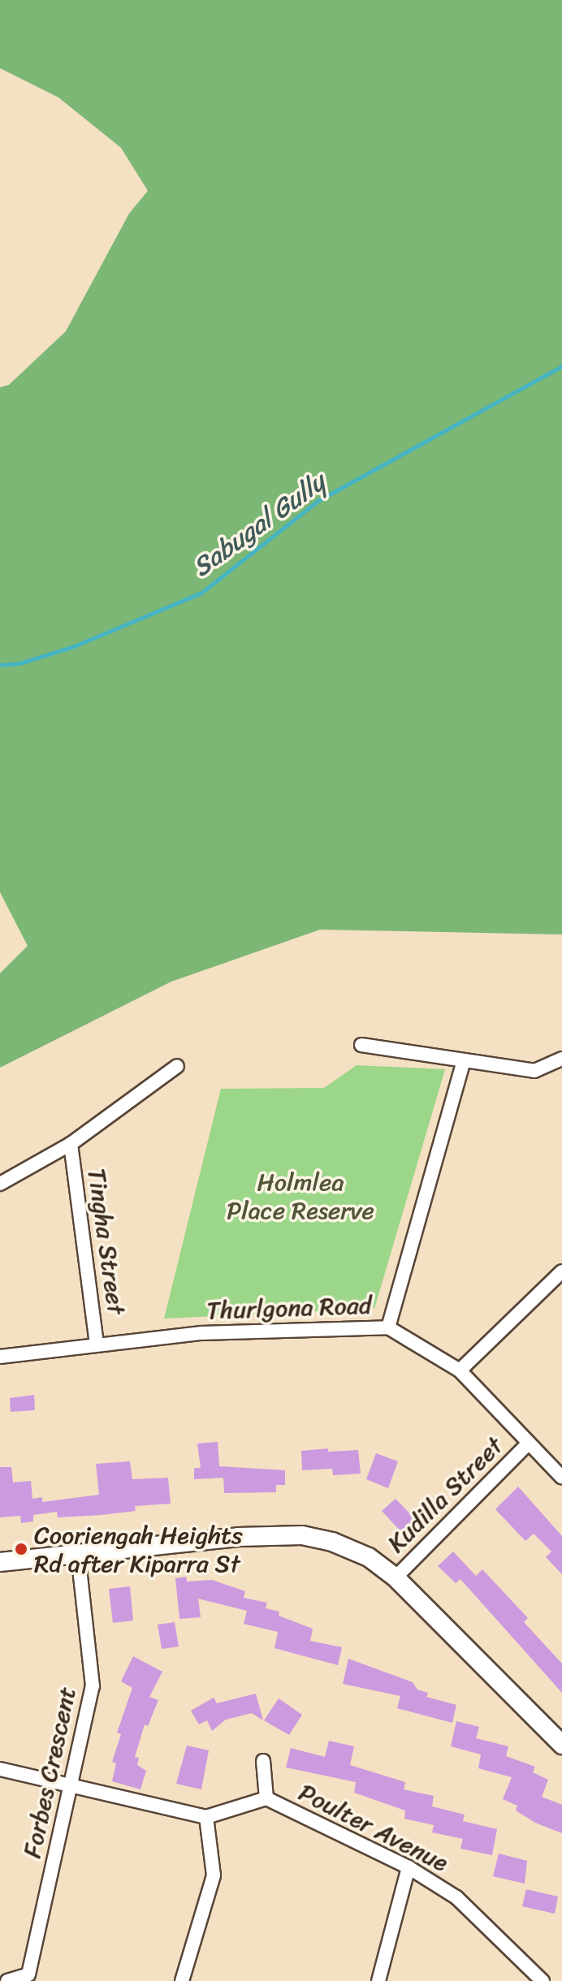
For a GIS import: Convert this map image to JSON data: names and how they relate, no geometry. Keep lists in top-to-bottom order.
{
  "streets": {
    "street": [
      "Tingha Street",
      "Thurlgona Road",
      "Kudilla Street",
      "Forbes Crescent",
      "Poulter Avenue"
    ]
  },
  "crossings": [
    ["Tingha Street", "Thurlgona Road"],
    ["Thurlgona Road", "Kudilla Street"],
    ["Forbes Crescent", "Poulter Avenue"]
  ],
  "water": ["Sabugal Gully"],
  "parks": ["Holmlea Place Reserve"],
  "places": ["Cooriengah Heights Rd after Kiparra St"]
}
